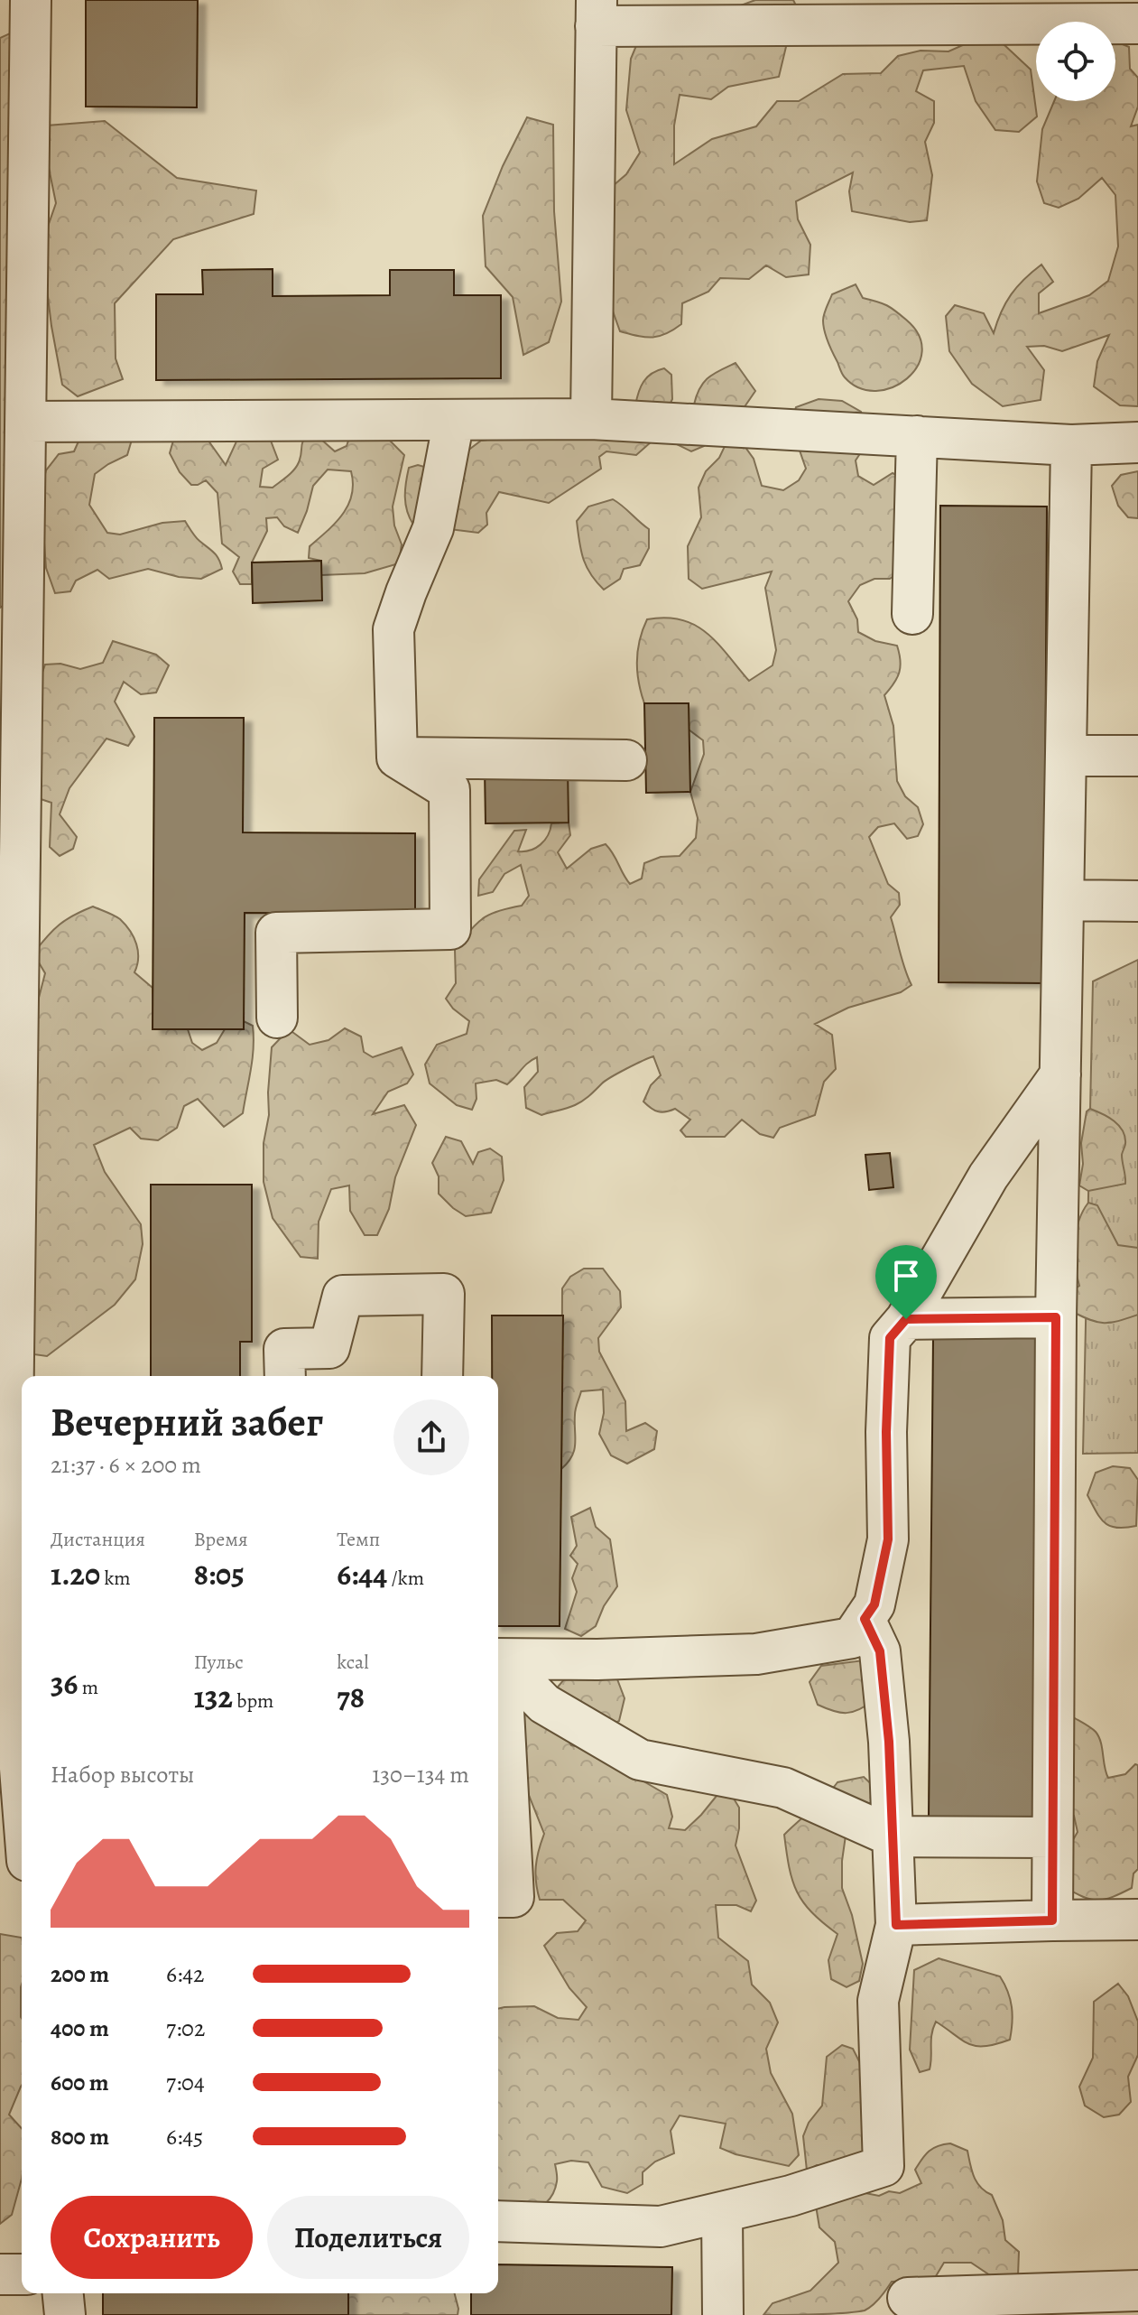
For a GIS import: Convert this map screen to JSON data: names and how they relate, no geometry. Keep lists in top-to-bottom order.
{
  "page": {
    "heading": ["Вечерний забег", "21:37 · 6 × 200 m"],
    "stats": [
      ["Дистанция", "1.20 km"],
      ["Время", "8:05"],
      ["Темп", "6:44 /km"],
      ["36 m"],
      ["Пульс", "132 bpm"],
      ["kcal", "78"]
    ],
    "chart": ["Набор высоты", "130–134 m"],
    "list": [
      {
        "name": "200 m",
        "note": "6:42"
      },
      {
        "name": "400 m",
        "note": "7:02"
      },
      {
        "name": "600 m",
        "note": "7:04"
      },
      {
        "name": "800 m",
        "note": "6:45"
      }
    ],
    "buttons": ["Сохранить", "Поделиться"]
  }
}
